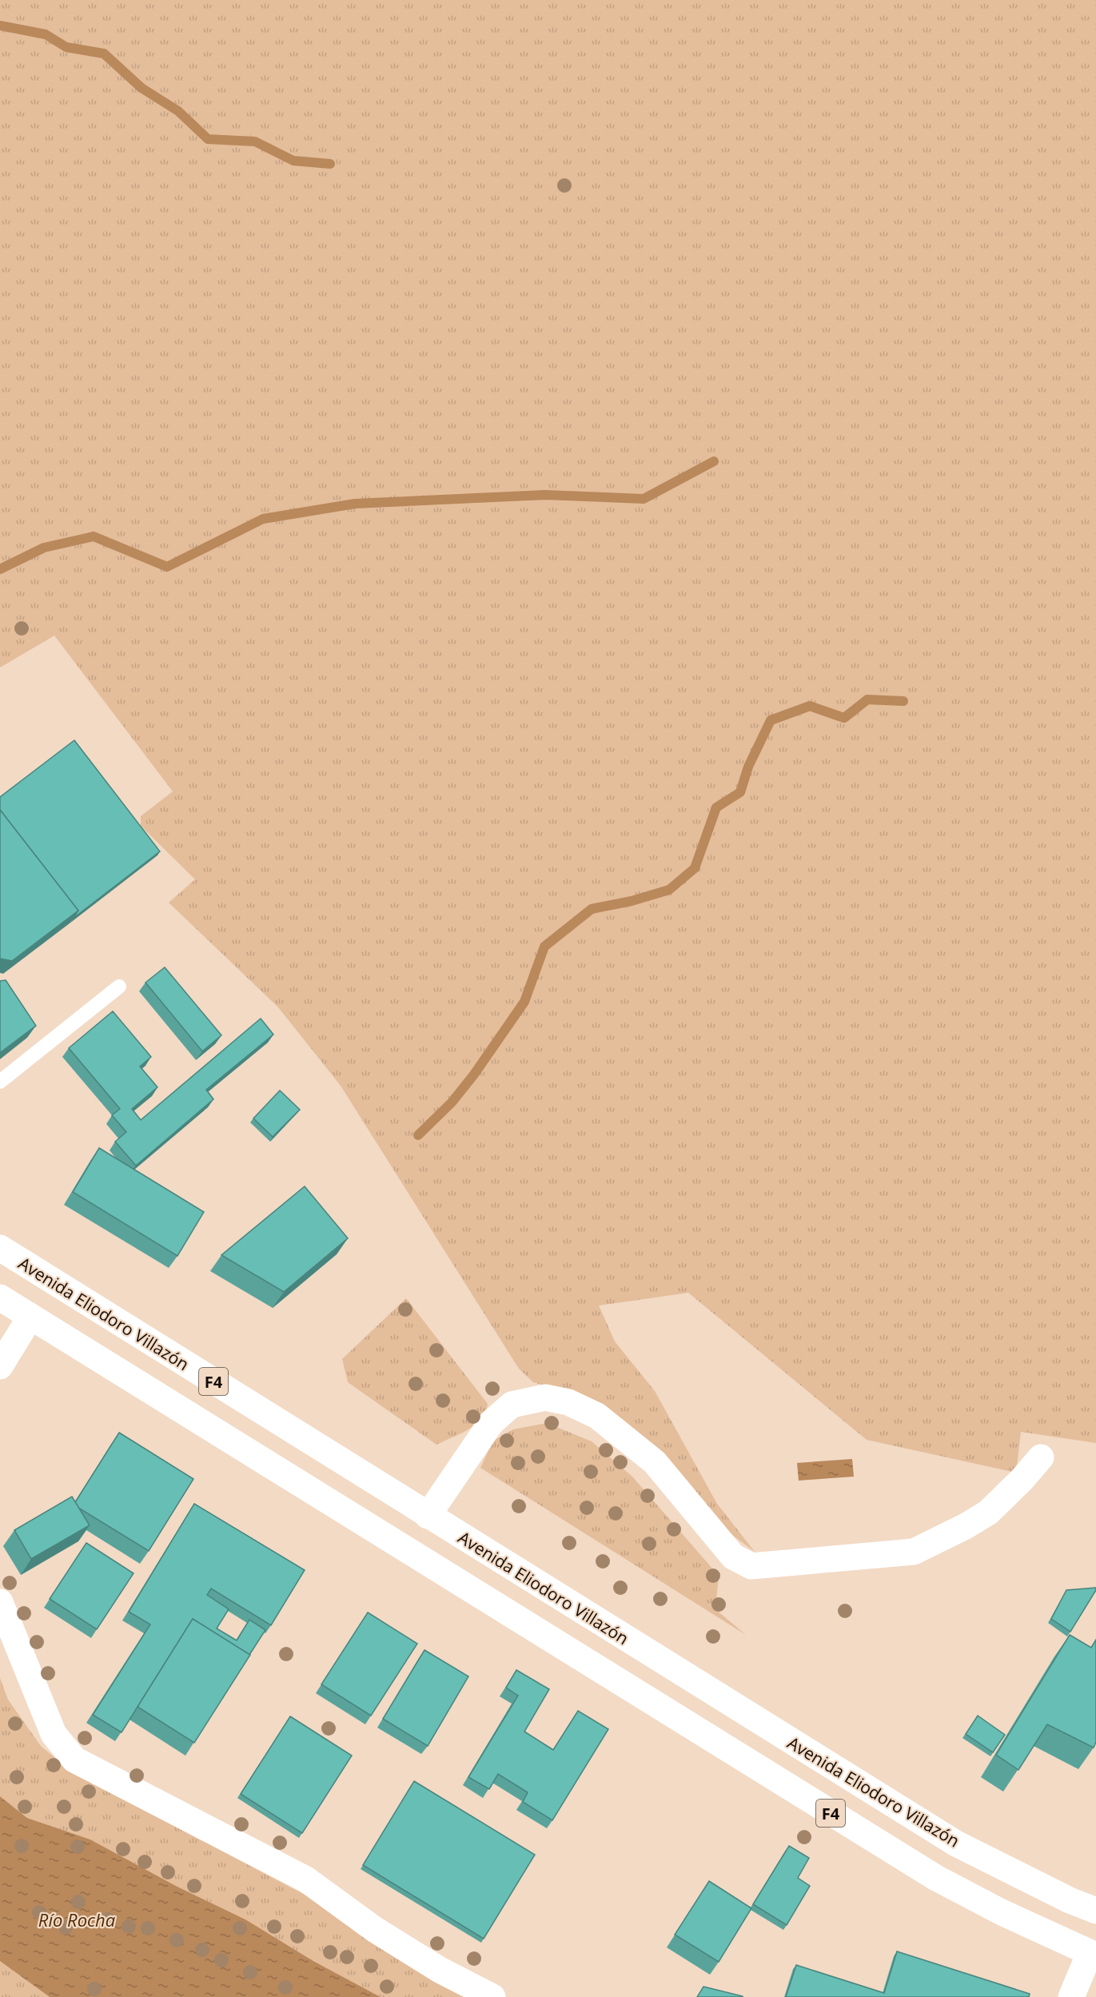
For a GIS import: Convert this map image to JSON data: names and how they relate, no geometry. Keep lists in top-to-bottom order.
{
  "streets": {
    "main road": ["Avenida Eliodoro Villazón", "F4"]
  },
  "water": ["Río Rocha"]
}
